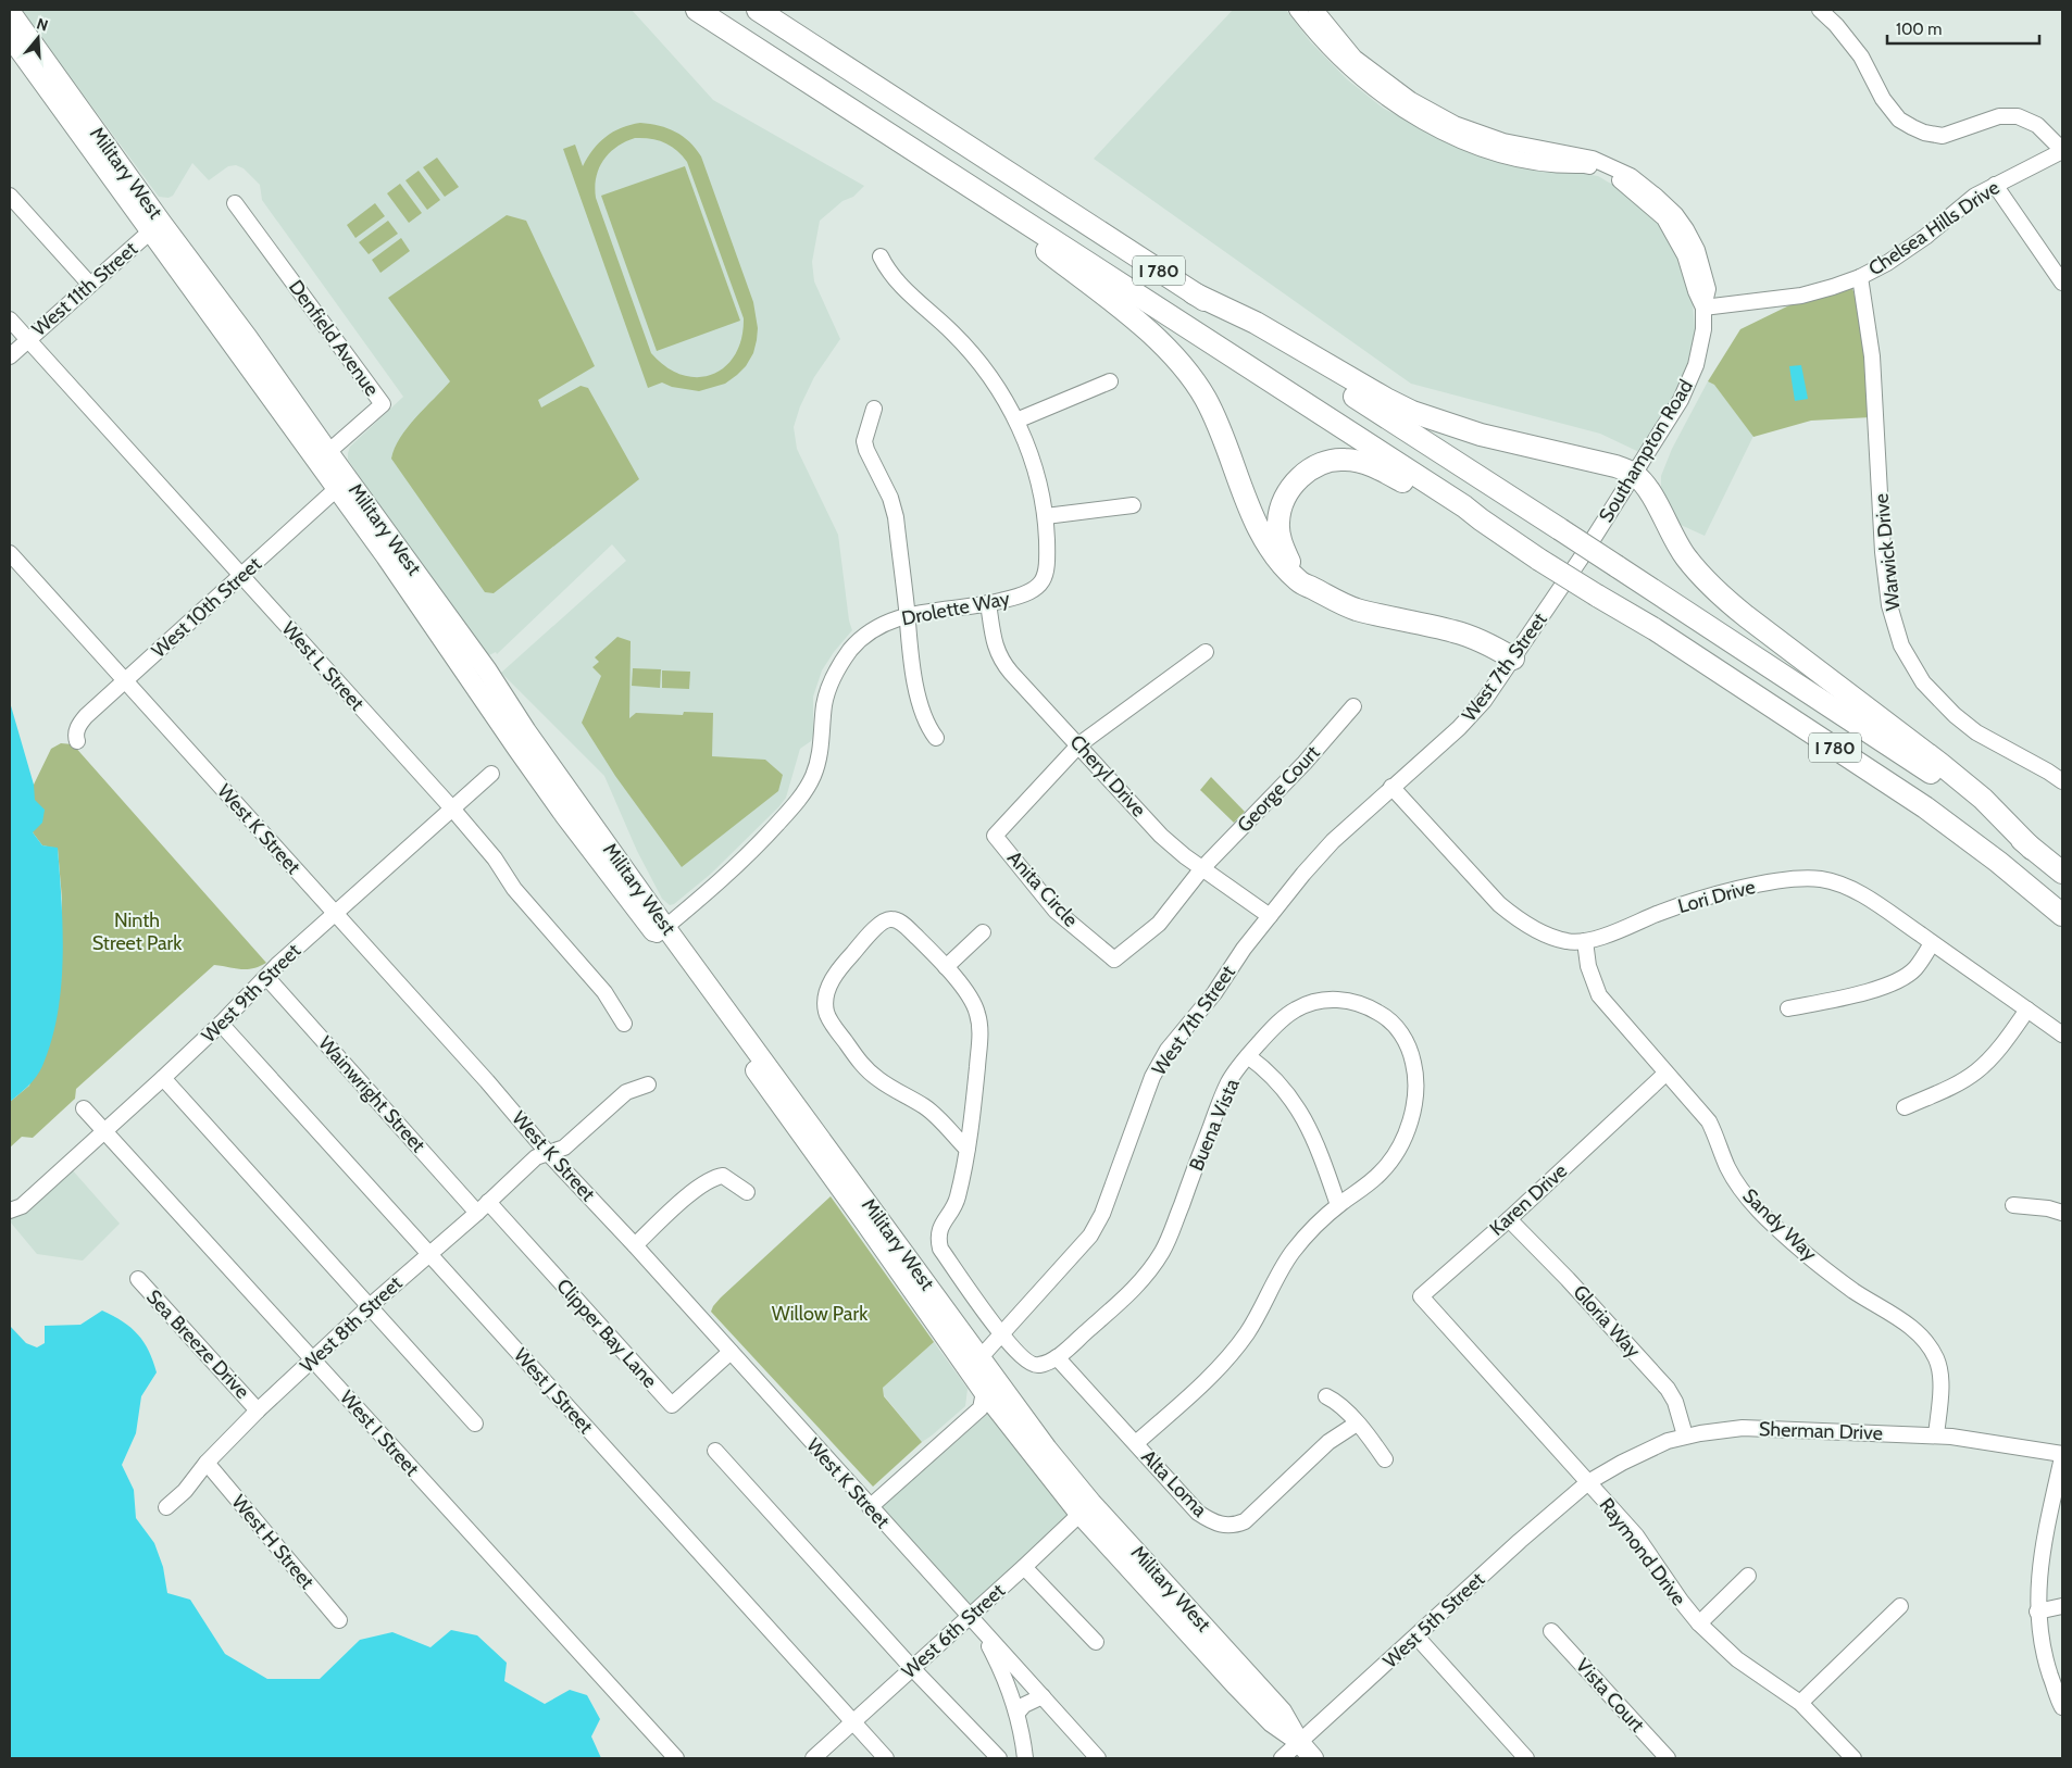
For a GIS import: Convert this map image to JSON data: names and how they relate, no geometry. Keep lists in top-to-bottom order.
{
  "streets": {
    "highway": ["I 780"],
    "main road": ["Military West"],
    "street": [
      "Chelsea Hills Drive",
      "West 11th Street",
      "Denfield Avenue",
      "Southampton Road",
      "Warwick Drive",
      "West 10th Street",
      "Drolette Way",
      "West L Street",
      "West 7th Street",
      "Cheryl Drive",
      "George Court",
      "West K Street",
      "Anita Circle",
      "Lori Drive",
      "West 9th Street",
      "Wainwright Street",
      "Buena Vista",
      "Karen Drive",
      "Sandy Way",
      "Gloria Way",
      "West 8th Street",
      "Clipper Bay Lane",
      "Sea Breeze Drive",
      "West J Street",
      "Sherman Drive",
      "West I Street",
      "Alta Loma",
      "West H Street",
      "Raymond Drive",
      "West 5th Street",
      "West 6th Street",
      "Vista Court"
    ]
  },
  "crossings": [
    ["Military West", "West 11th Street"],
    ["Military West", "Denfield Avenue"],
    ["Military West", "West 10th Street"],
    ["Military West", "Drolette Way"],
    ["Military West", "West 7th Street"],
    ["Military West", "West 5th Street"],
    ["Military West", "West 6th Street"],
    ["Chelsea Hills Drive", "Southampton Road"],
    ["Chelsea Hills Drive", "Warwick Drive"],
    ["West 11th Street", "West L Street"],
    ["Southampton Road", "West 7th Street"],
    ["West 10th Street", "West L Street"],
    ["West 10th Street", "West K Street"],
    ["Drolette Way", "Cheryl Drive"],
    ["West L Street", "West 9th Street"],
    ["West 7th Street", "Cheryl Drive"],
    ["West 7th Street", "Lori Drive"],
    ["West 7th Street", "Buena Vista"],
    ["Cheryl Drive", "George Court"],
    ["Cheryl Drive", "Anita Circle"],
    ["George Court", "Anita Circle"],
    ["West K Street", "West 9th Street"],
    ["West K Street", "West 8th Street"],
    ["West K Street", "Clipper Bay Lane"],
    ["West K Street", "West 6th Street"],
    ["Lori Drive", "Sandy Way"],
    ["West 9th Street", "Wainwright Street"],
    ["West 9th Street", "West J Street"],
    ["West 9th Street", "West I Street"],
    ["Wainwright Street", "West 8th Street"],
    ["Wainwright Street", "Clipper Bay Lane"],
    ["Buena Vista", "Alta Loma"],
    ["Karen Drive", "Sandy Way"],
    ["Karen Drive", "Gloria Way"],
    ["Karen Drive", "Raymond Drive"],
    ["Sandy Way", "Sherman Drive"],
    ["Gloria Way", "Sherman Drive"],
    ["West 8th Street", "Clipper Bay Lane"],
    ["West 8th Street", "Sea Breeze Drive"],
    ["West 8th Street", "West J Street"],
    ["West 8th Street", "West I Street"],
    ["West 8th Street", "West H Street"],
    ["West J Street", "West 6th Street"],
    ["Sherman Drive", "Raymond Drive"],
    ["Sherman Drive", "West 5th Street"],
    ["Raymond Drive", "West 5th Street"]
  ],
  "parks": ["Ninth Street Park", "Willow Park"],
  "scale_bar": "100 m",
  "north": "top"
}
